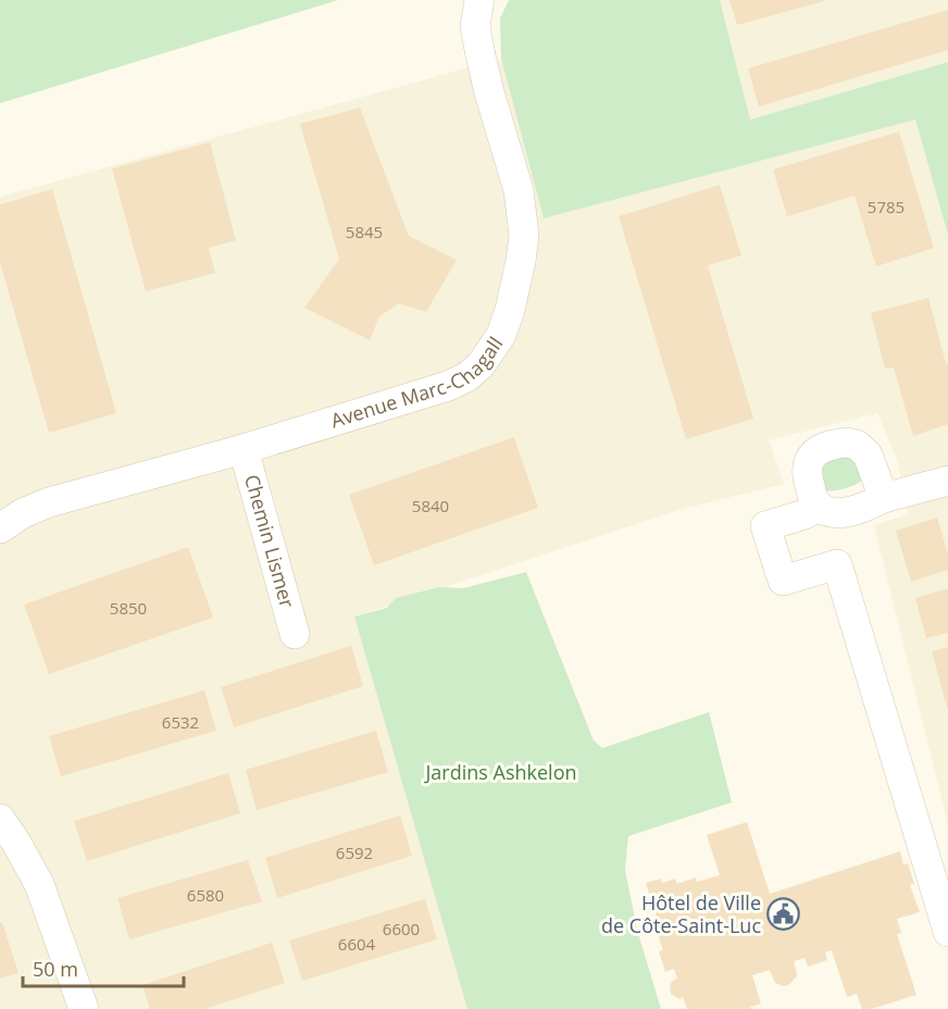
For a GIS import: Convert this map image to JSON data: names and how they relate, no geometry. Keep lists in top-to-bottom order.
{
  "streets": {
    "street": ["Avenue Marc-Chagall", "Chemin Lismer"]
  },
  "crossings": [
    ["Avenue Marc-Chagall", "Chemin Lismer"]
  ],
  "parks": ["Jardins Ashkelon"],
  "places": {
    "public building": ["Hôtel de Ville de Côte-Saint-Luc"]
  },
  "house_numbers": [
    "5785",
    "5845",
    "5840",
    "5850",
    "6532",
    "6592",
    "6580",
    "6600",
    "6604"
  ],
  "scale_bar": "50 m"
}
